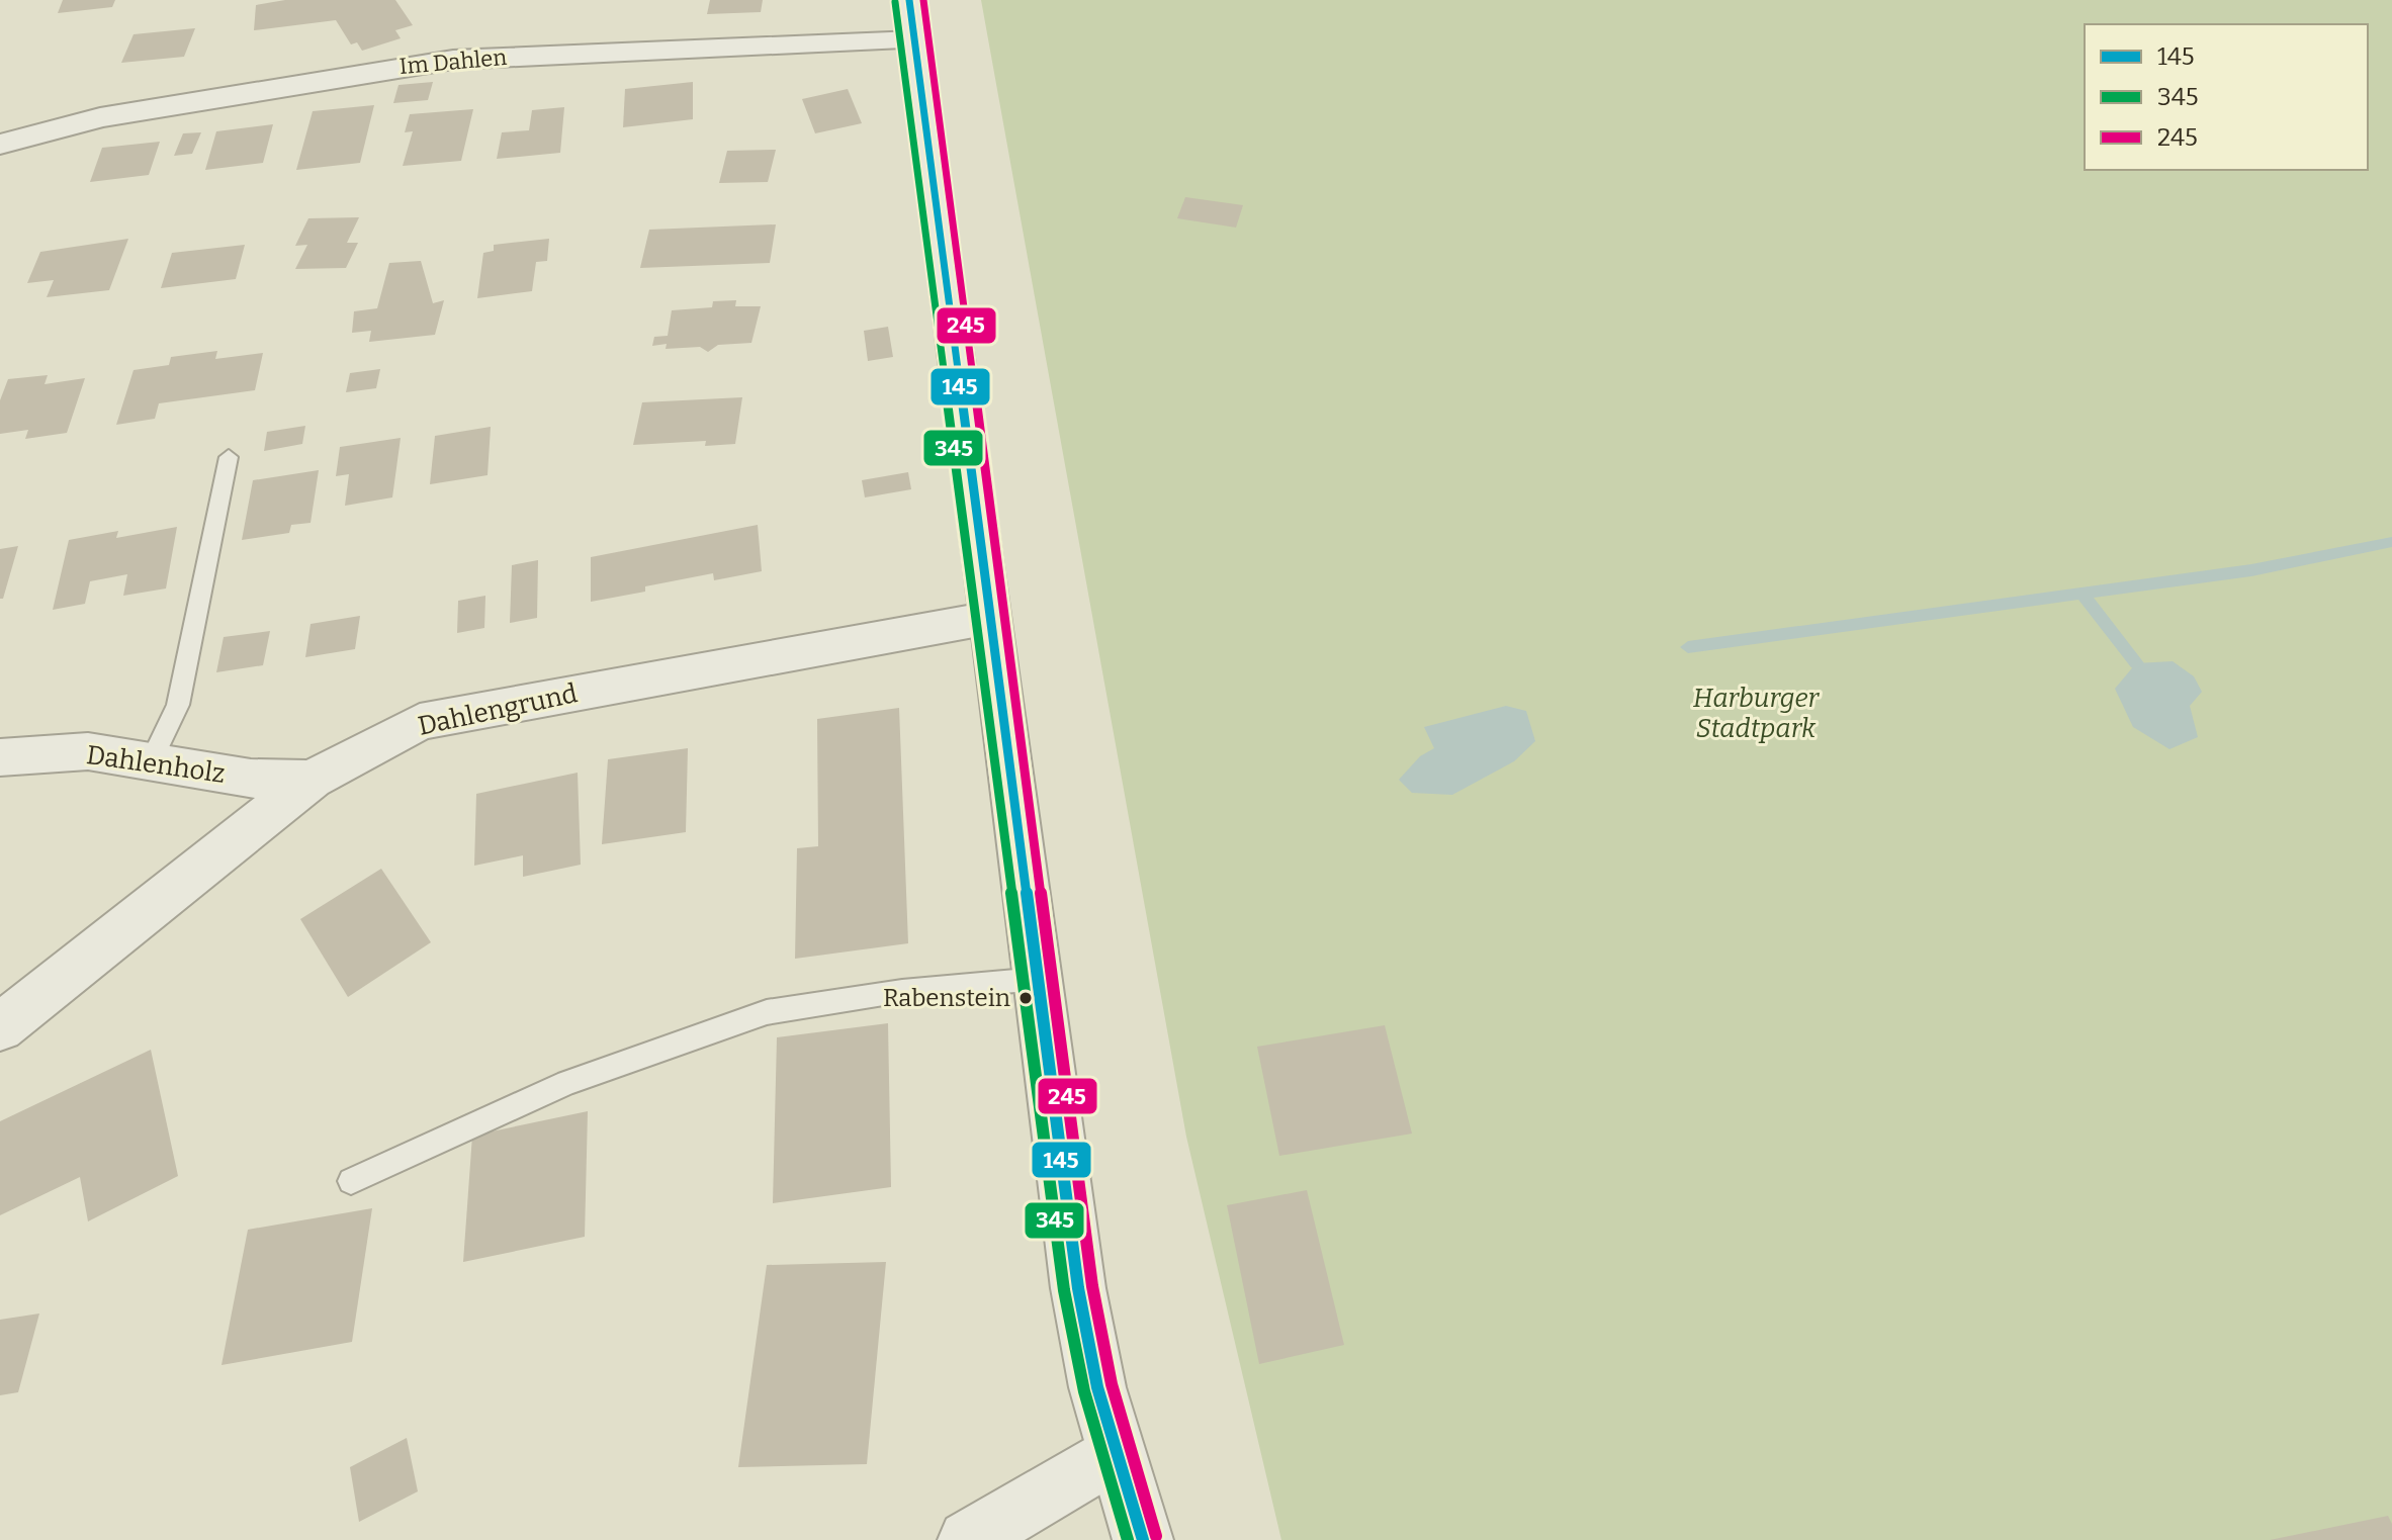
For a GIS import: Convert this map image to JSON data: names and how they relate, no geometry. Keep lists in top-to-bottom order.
{
  "streets": {
    "street": ["Im Dahlen", "Dahlengrund", "Dahlenholz"]
  },
  "crossings": [
    ["Dahlengrund", "Dahlenholz"]
  ],
  "parks": ["Harburger Stadtpark"],
  "places": ["Rabenstein"],
  "lines": ["transit line 145", "transit line 245", "transit line 345"],
  "legend": ["145", "345", "245"]
}
